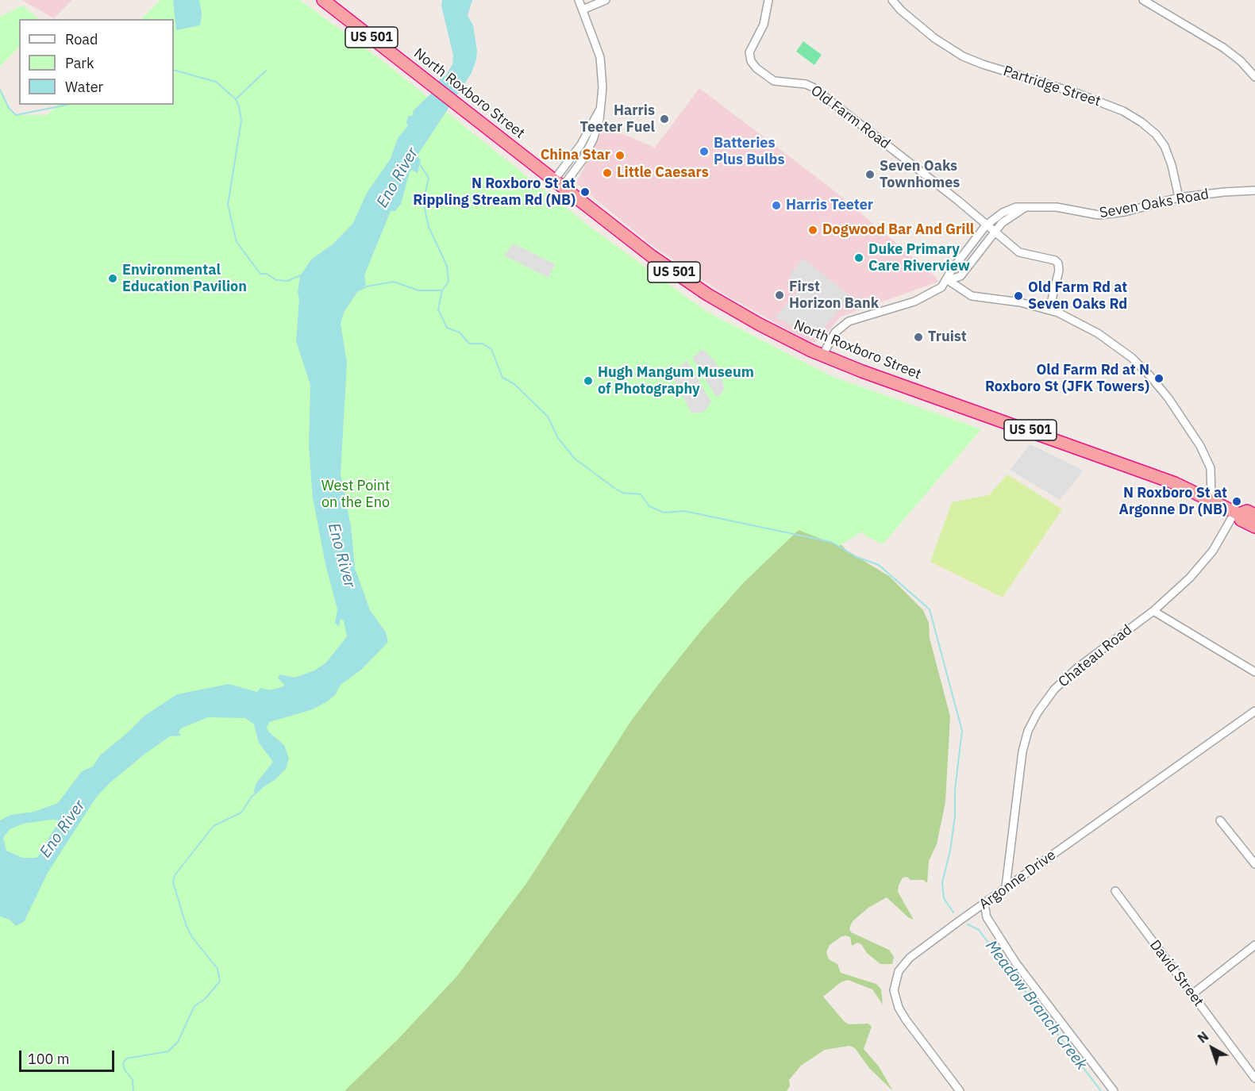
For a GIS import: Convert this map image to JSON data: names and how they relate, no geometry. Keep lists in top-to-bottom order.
{
  "streets": {
    "highway": ["US 501", "North Roxboro Street"],
    "street": [
      "Partridge Street",
      "Old Farm Road",
      "Seven Oaks Road",
      "Chateau Road",
      "Argonne Drive",
      "David Street"
    ]
  },
  "crossings": [
    ["Partridge Street", "Seven Oaks Road"],
    ["North Roxboro Street", "Chateau Road"],
    ["Old Farm Road", "Seven Oaks Road"],
    ["Chateau Road", "Argonne Drive"]
  ],
  "water": ["Eno River", "Meadow Branch Creek"],
  "parks": ["West Point on the Eno"],
  "places": [
    "Harris Teeter Fuel",
    "Batteries Plus Bulbs",
    "China Star",
    "Little Caesars",
    "Seven Oaks Townhomes",
    "N Roxboro St at Rippling Stream Rd (NB)",
    "Harris Teeter",
    "Dogwood Bar And Grill",
    "Duke Primary Care Riverview",
    "Environmental Education Pavilion",
    "First Horizon Bank",
    "Old Farm Rd at Seven Oaks Rd",
    "Truist",
    "Old Farm Rd at N Roxboro St (JFK Towers)",
    "Hugh Mangum Museum of Photography",
    "N Roxboro St at Argonne Dr (NB)"
  ],
  "legend": ["Road", "Park", "Water"],
  "scale_bar": "100 m",
  "north": "top left"
}
